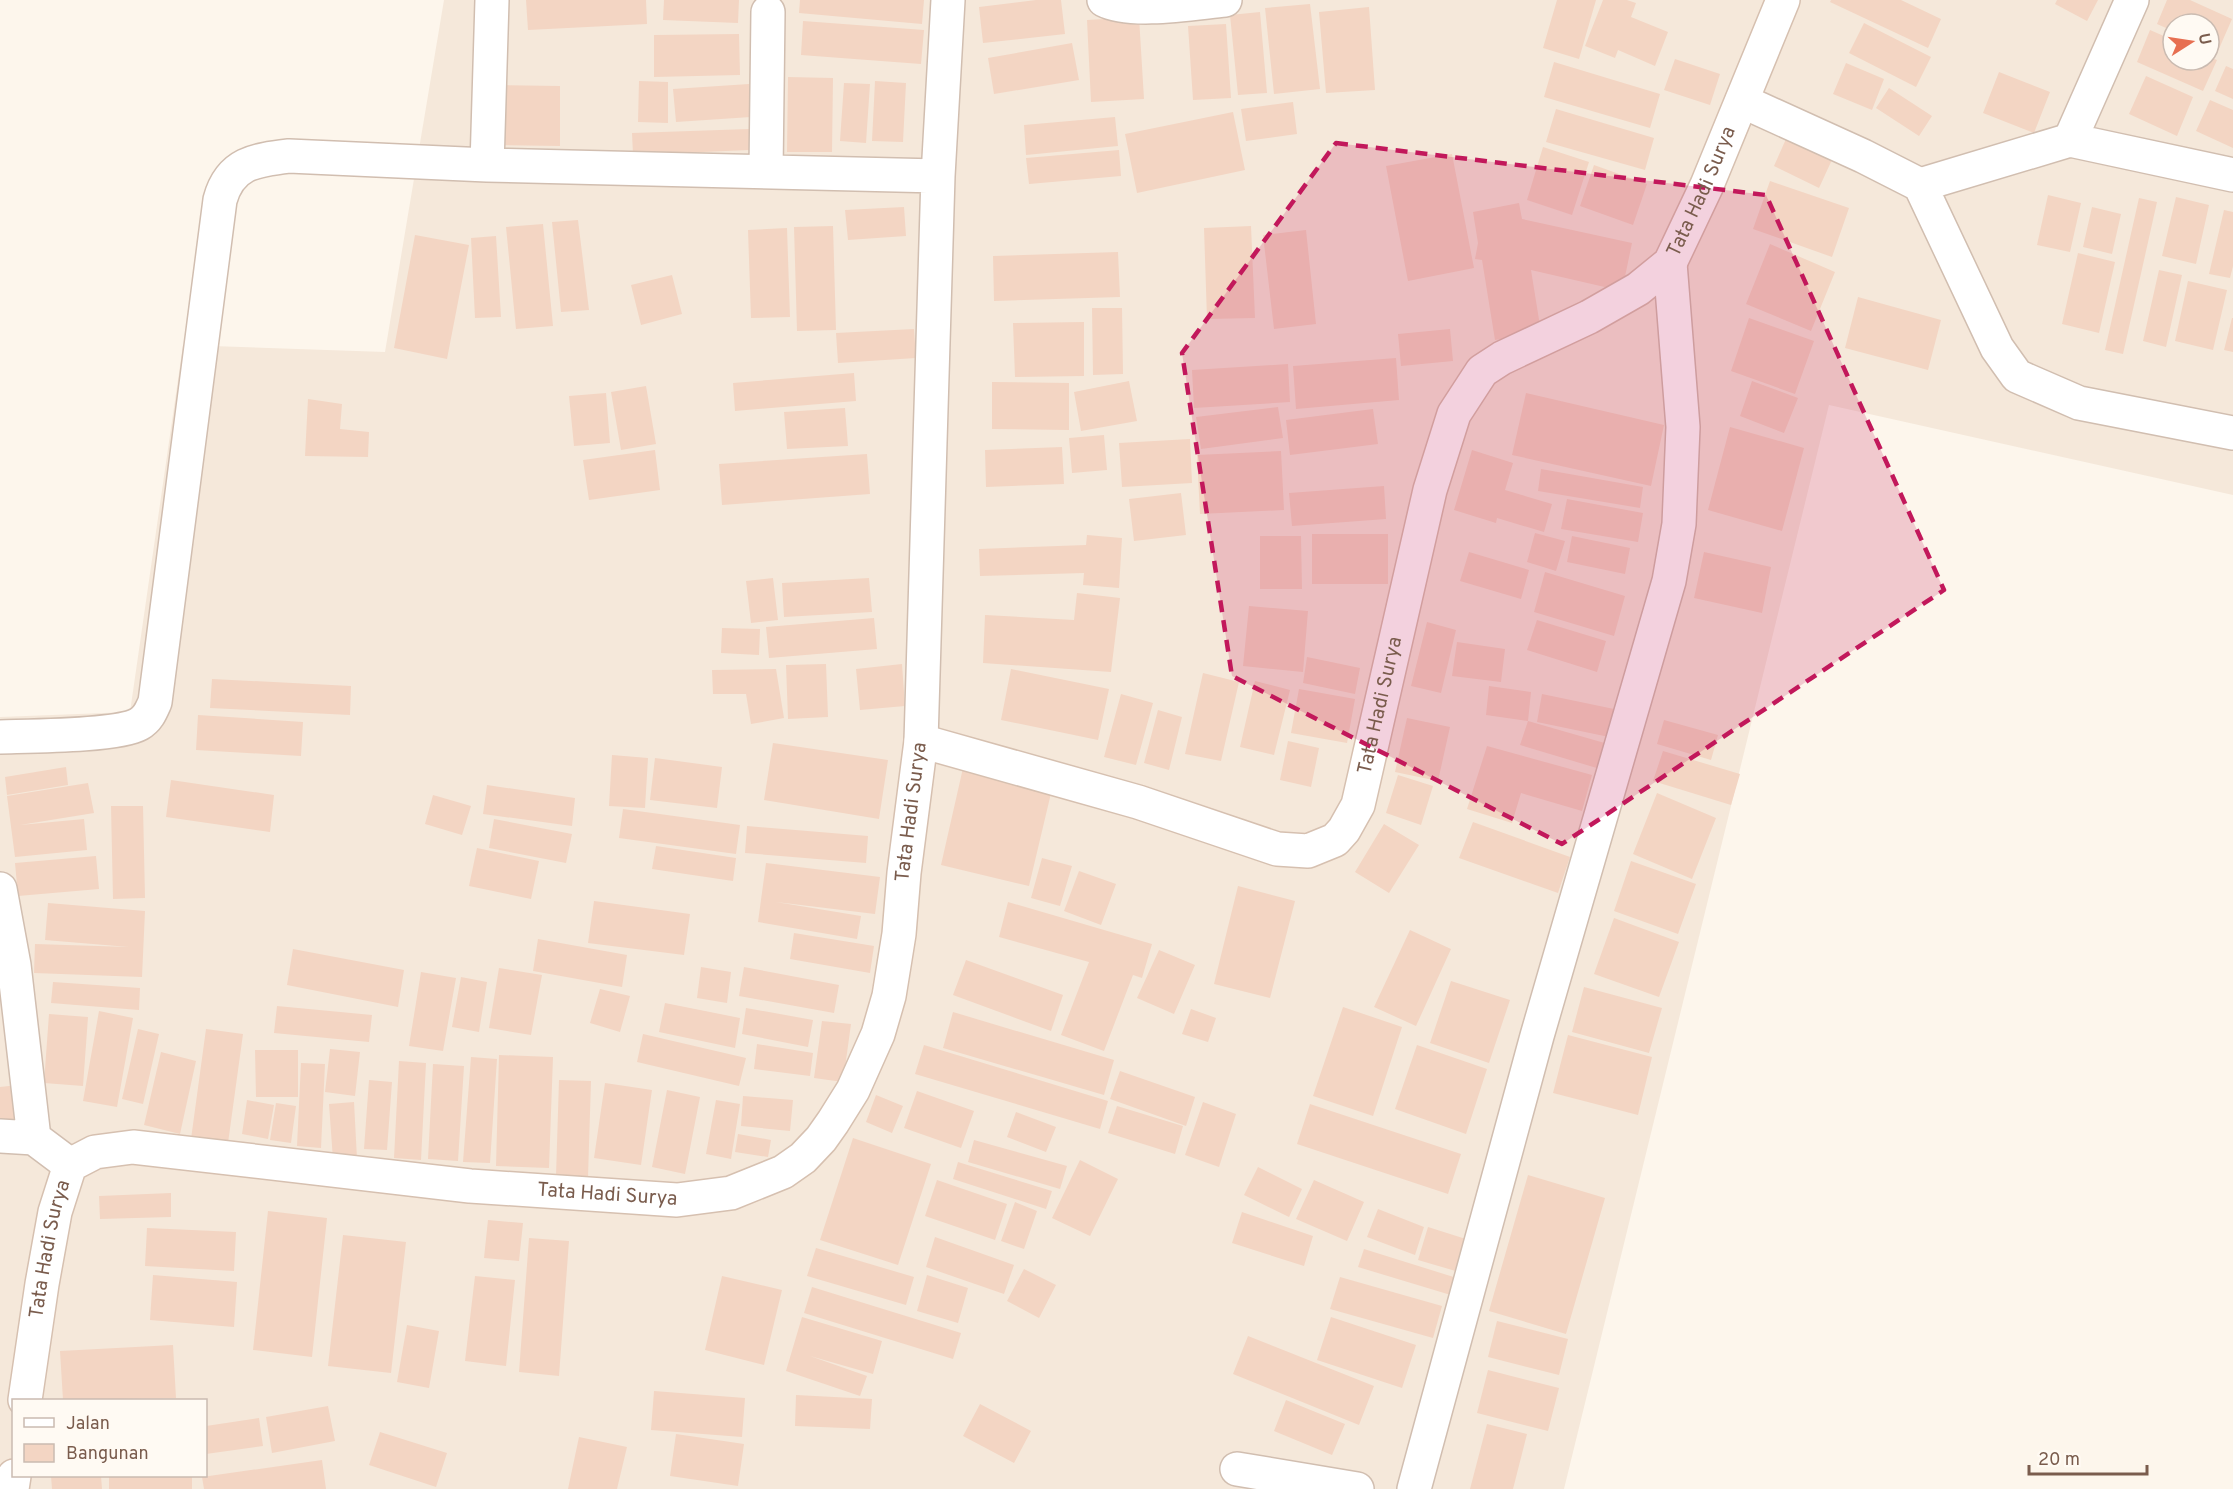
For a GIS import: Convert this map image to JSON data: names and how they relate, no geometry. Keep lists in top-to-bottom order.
{
  "streets": {
    "street": ["Tata Hadi Surya"]
  },
  "legend": ["Jalan", "Bangunan"],
  "scale_bar": "20 m",
  "north": "right"
}
